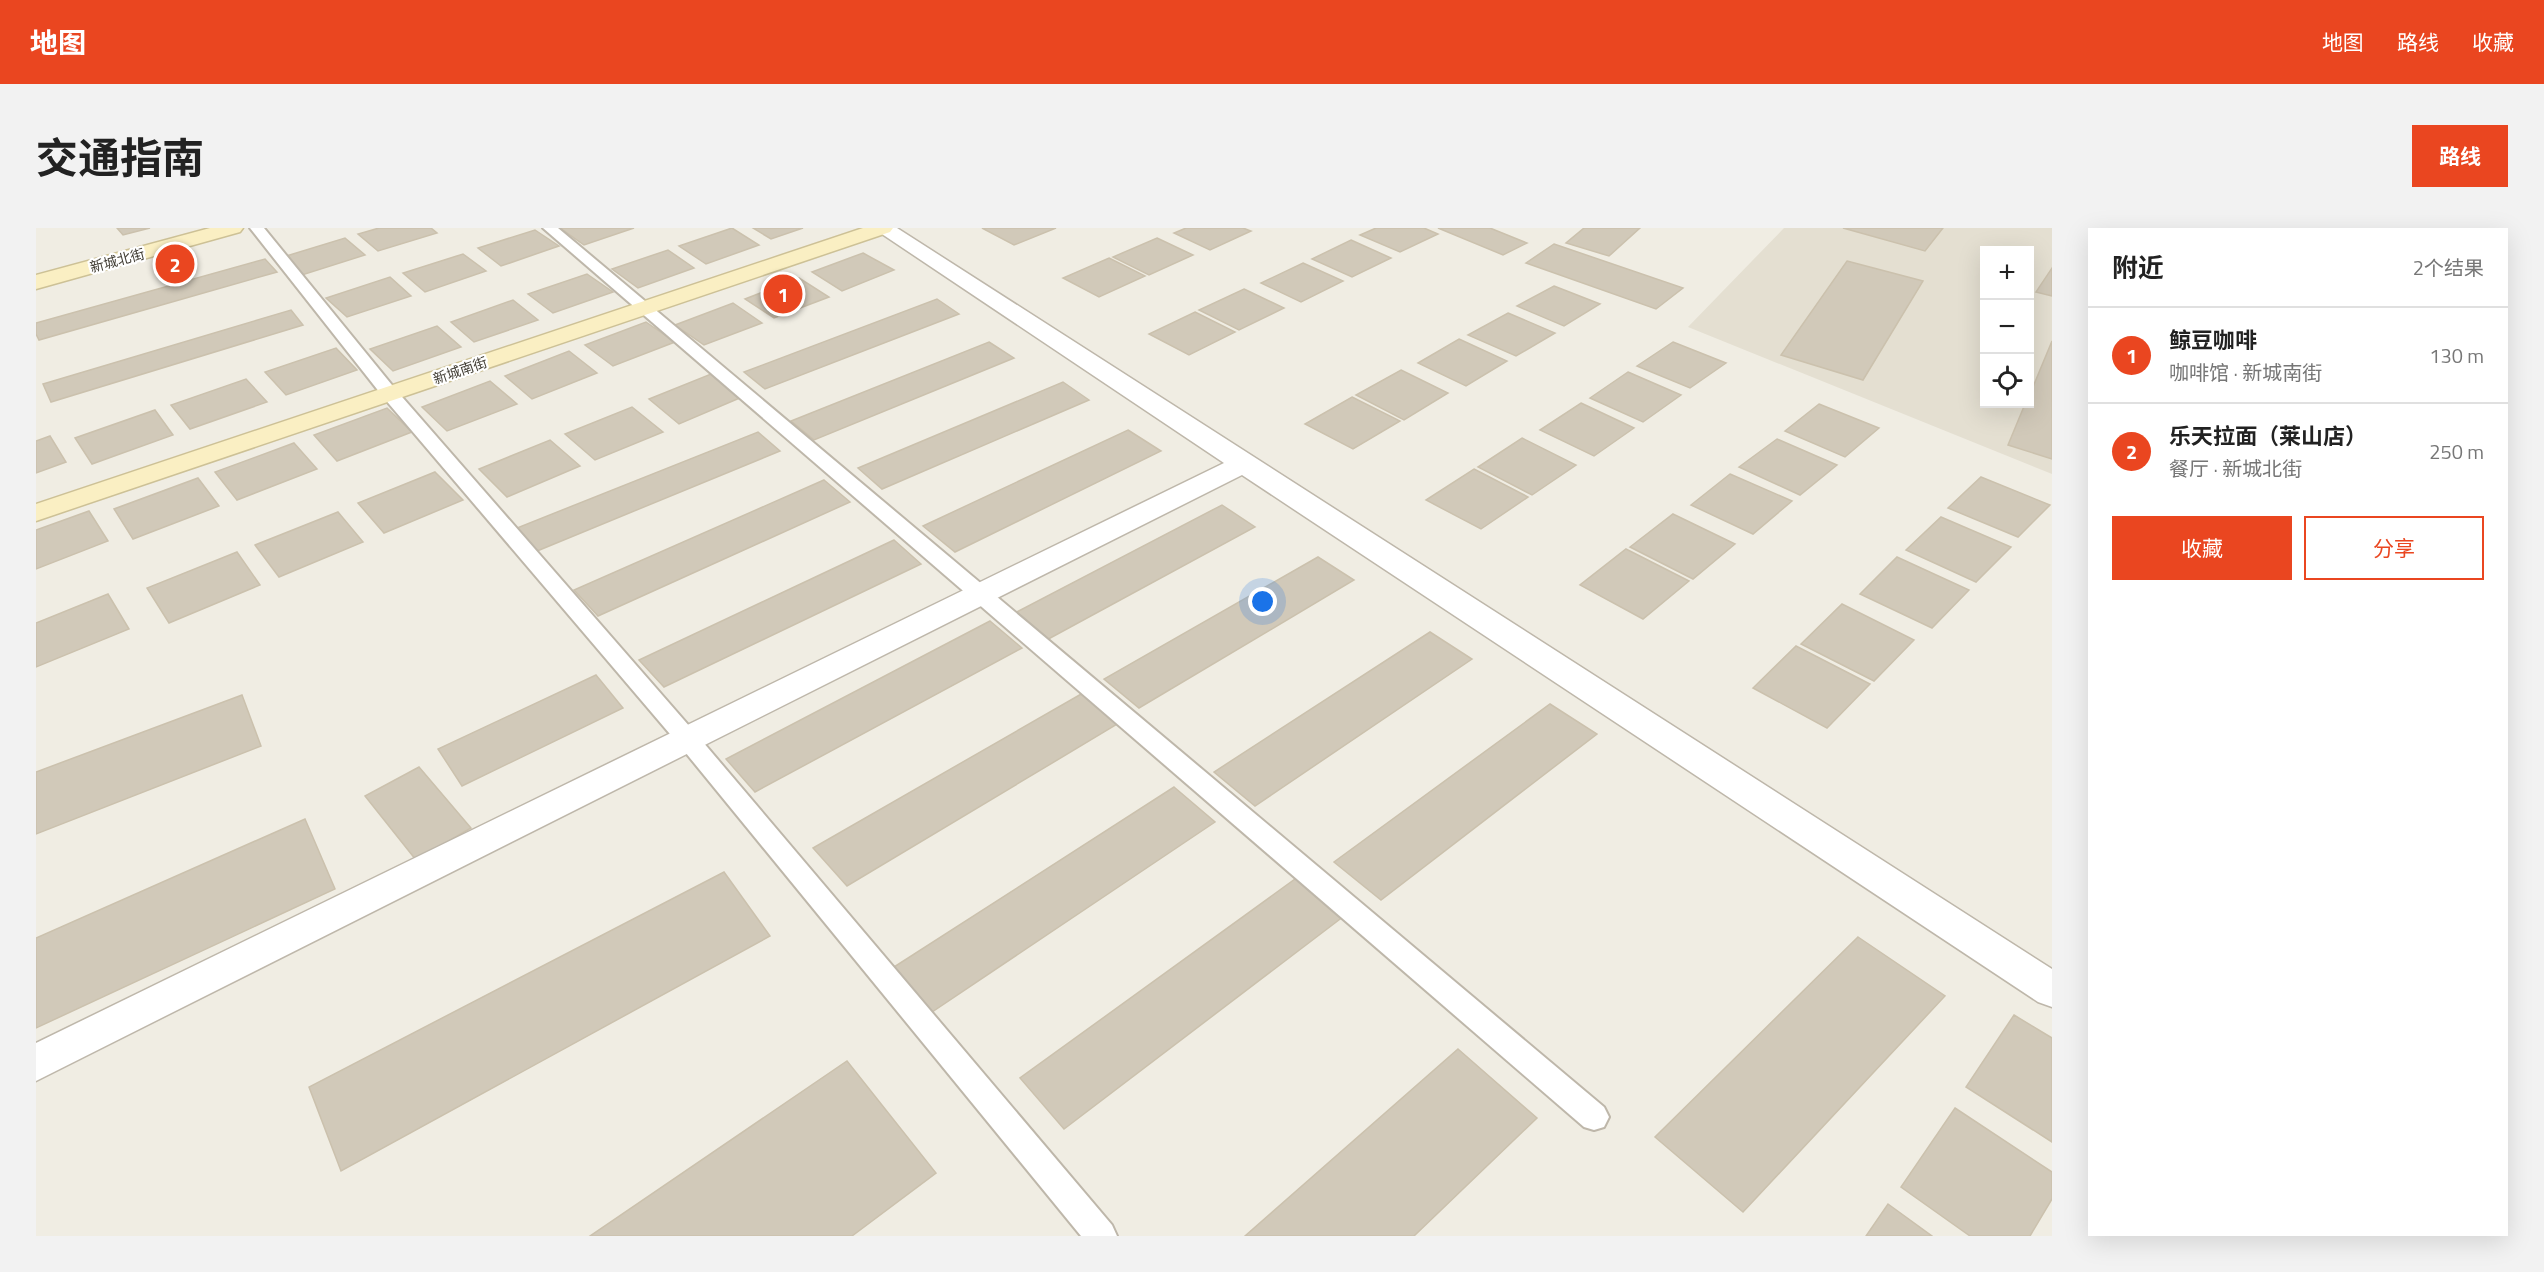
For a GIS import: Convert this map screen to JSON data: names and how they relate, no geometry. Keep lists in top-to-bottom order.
{
  "streets": {
    "street": ["新城北街", "新城南街"]
  },
  "page": {
    "header": "地图",
    "nav": ["地图", "路线", "收藏"],
    "title": "交通指南",
    "buttons": [
      "路线",
      ["收藏", "分享"]
    ],
    "heading": ["附近", "2个结果"],
    "pins": ["2", "1"],
    "map_buttons": ["+", "−"],
    "list": [
      {
        "mark": "1",
        "name": "鲸豆咖啡",
        "note": "咖啡馆 · 新城南街",
        "value": "130 m"
      },
      {
        "mark": "2",
        "name": "乐天拉面（莱山店）",
        "note": "餐厅 · 新城北街",
        "value": "250 m"
      }
    ]
  }
}
